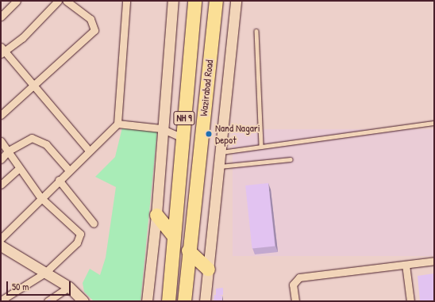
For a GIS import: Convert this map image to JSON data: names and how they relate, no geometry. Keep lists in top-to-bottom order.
{
  "streets": {
    "highway": ["Wazirabad Road", "NH 9"]
  },
  "crossings": [
    ["Wazirabad Road", "NH 9"]
  ],
  "places": ["Nand Nagari Depot"],
  "scale_bar": "50 m"
}
